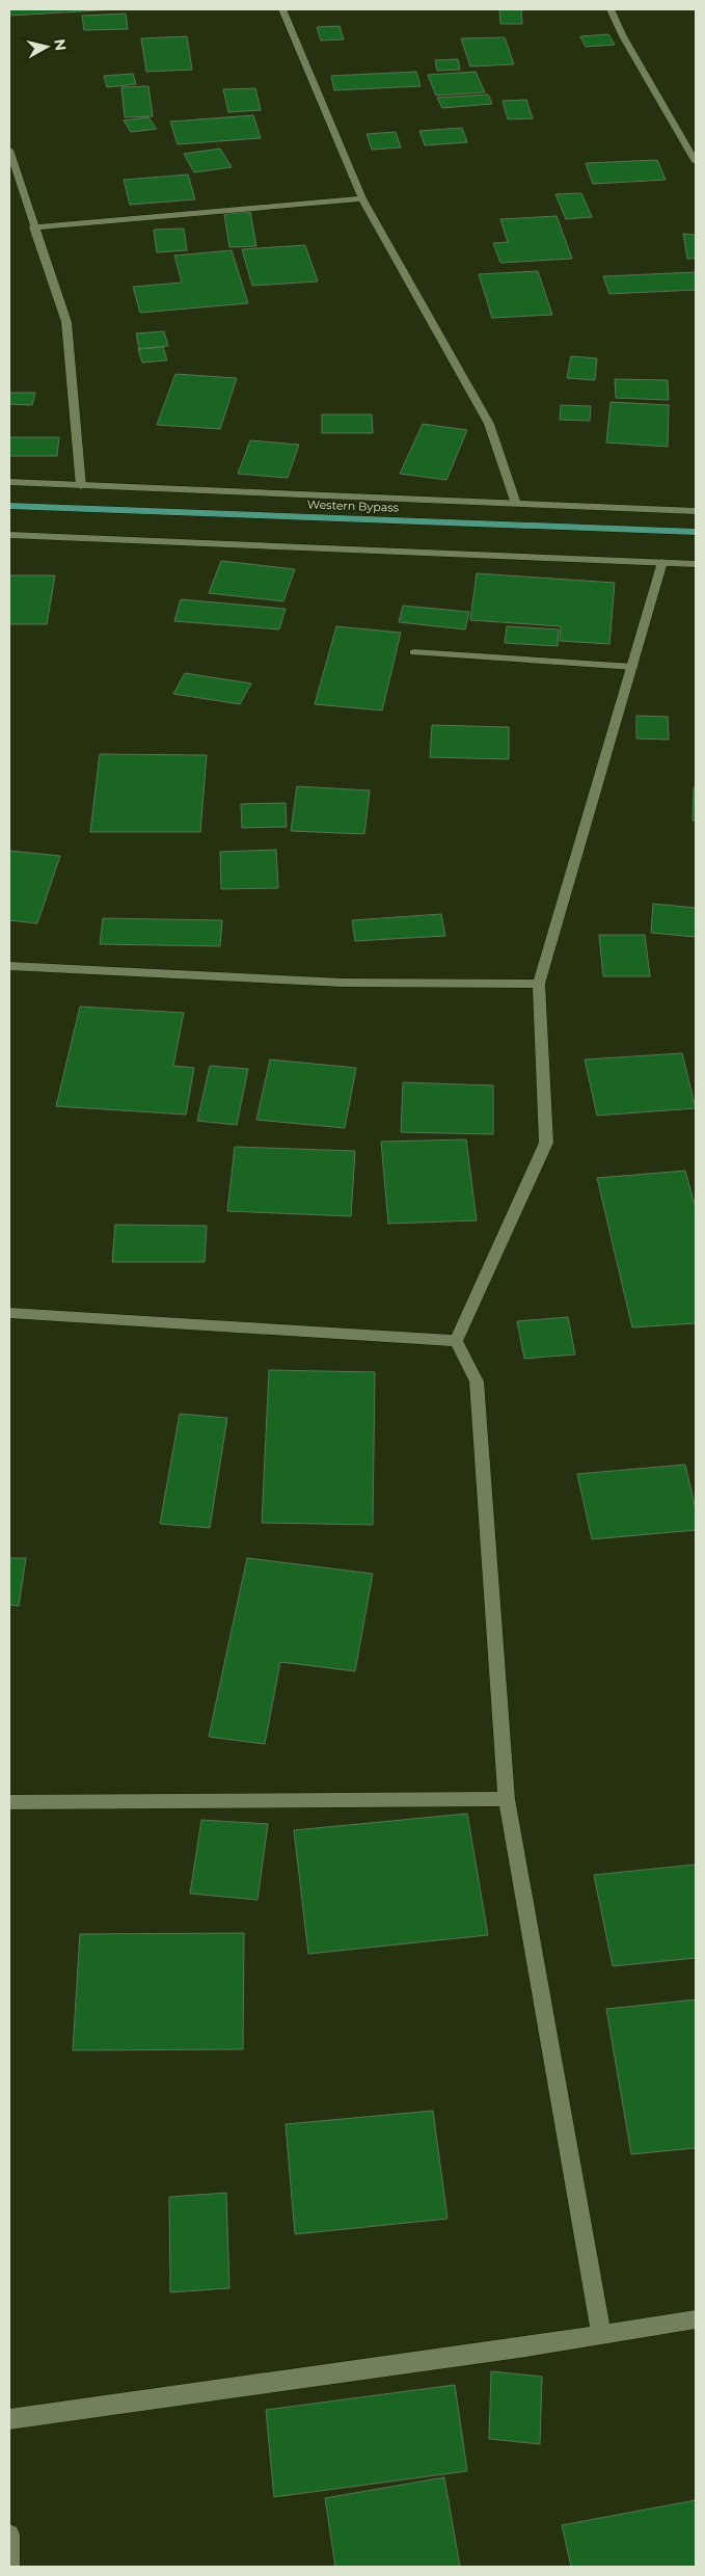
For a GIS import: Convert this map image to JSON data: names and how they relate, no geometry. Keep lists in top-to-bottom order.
{
  "streets": {
    "main road": ["Western Bypass"]
  },
  "north": "right"
}
